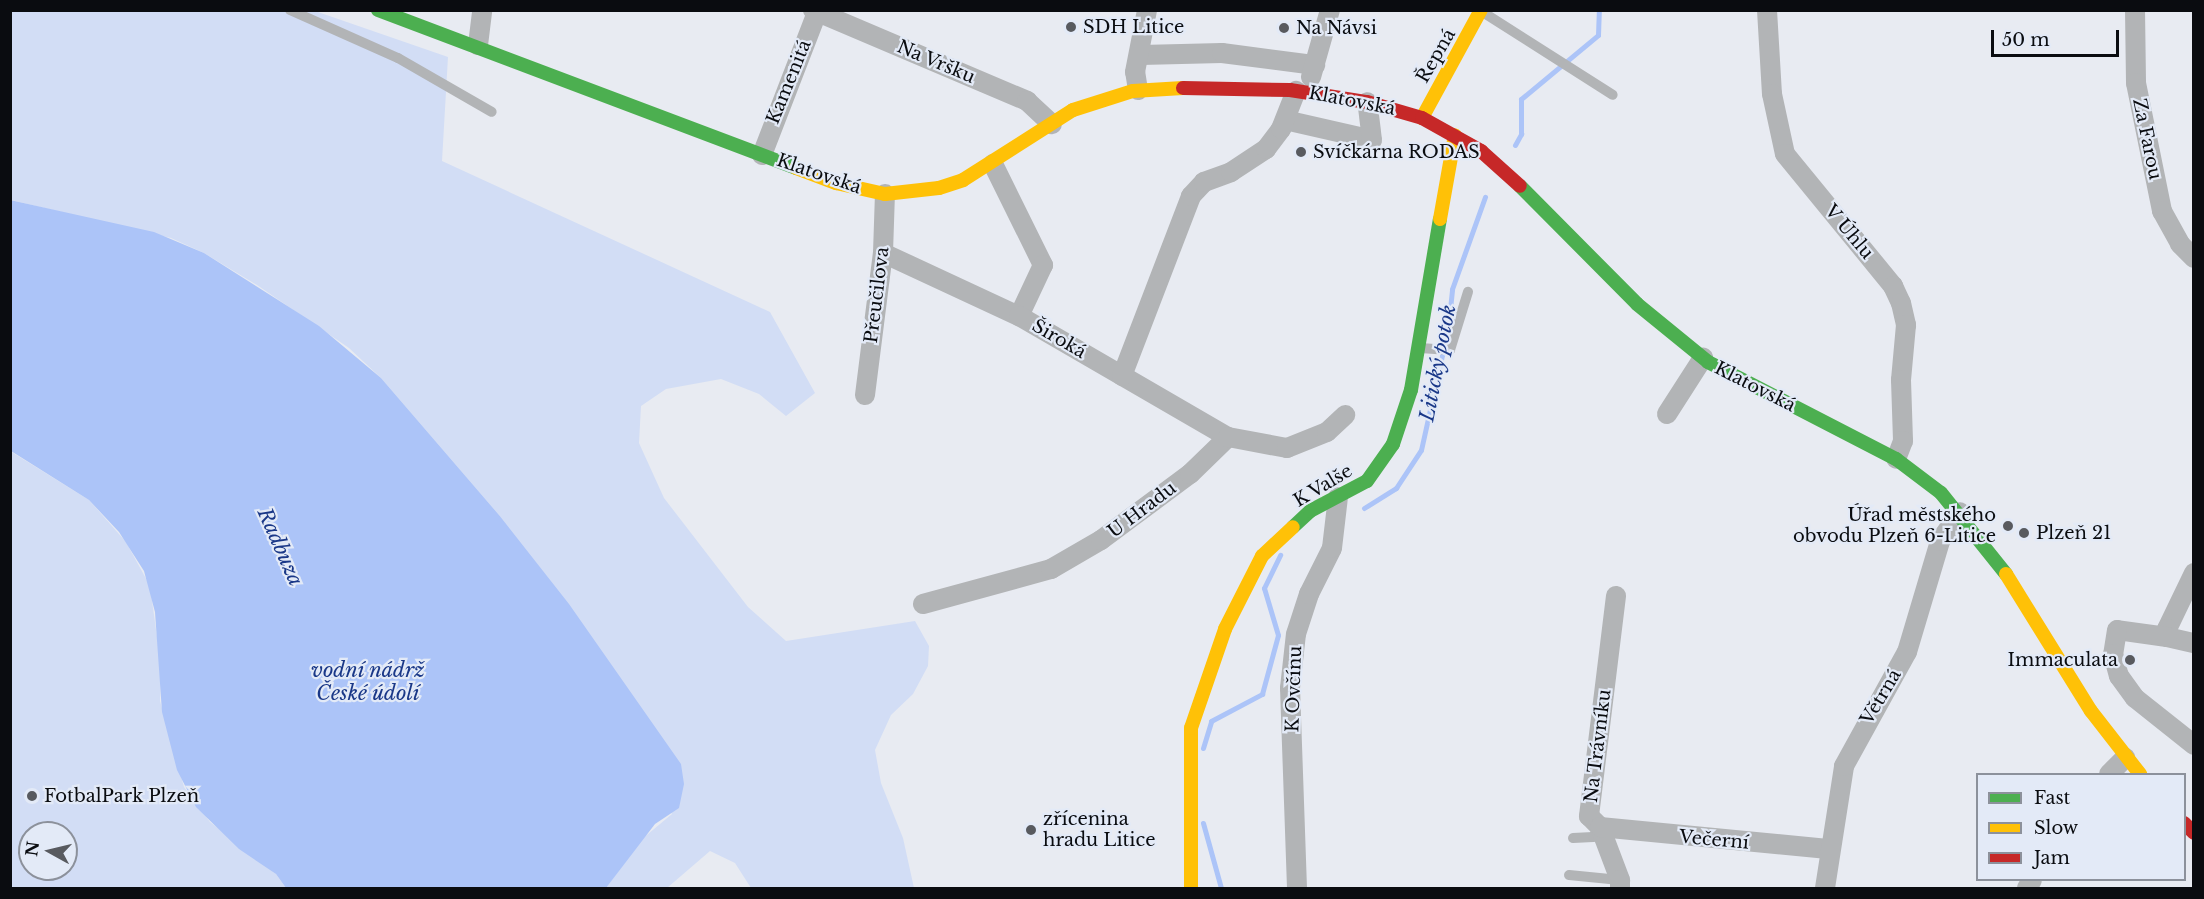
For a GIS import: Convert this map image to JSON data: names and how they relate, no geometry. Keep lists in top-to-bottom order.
{
  "streets": {
    "main road": ["Řepná", "Klatovská", "K Valše"],
    "street": [
      "Na Vršku",
      "Kamenitá",
      "Za Farou",
      "V Úhlu",
      "Přeučilova",
      "Široká",
      "U Hradu",
      "K Ovčínu",
      "Větrná",
      "Na Trávníku",
      "Večerní"
    ]
  },
  "crossings": [
    ["Řepná", "Klatovská"],
    ["Na Vršku", "Kamenitá"],
    ["Na Vršku", "Klatovská"],
    ["Kamenitá", "Klatovská"],
    ["Klatovská", "V Úhlu"],
    ["Klatovská", "Přeučilova"],
    ["Klatovská", "Široká"],
    ["Klatovská", "K Valše"],
    ["Klatovská", "Větrná"],
    ["Přeučilova", "Široká"],
    ["Široká", "U Hradu"],
    ["K Valše", "K Ovčínu"],
    ["Větrná", "Večerní"],
    ["Na Trávníku", "Večerní"]
  ],
  "water": ["Litický potok", "Radbuza", "vodní nádrž České údolí"],
  "places": [
    "SDH Litice",
    "Na Návsi",
    "Svíčkárna RODAS",
    "Úřad městského obvodu Plzeň 6-Litice",
    "Plzeň 21",
    "Immaculata",
    "FotbalPark Plzeň",
    "zřícenina hradu Litice"
  ],
  "legend": ["Fast", "Slow", "Jam"],
  "scale_bar": "50 m",
  "north": "left"
}
